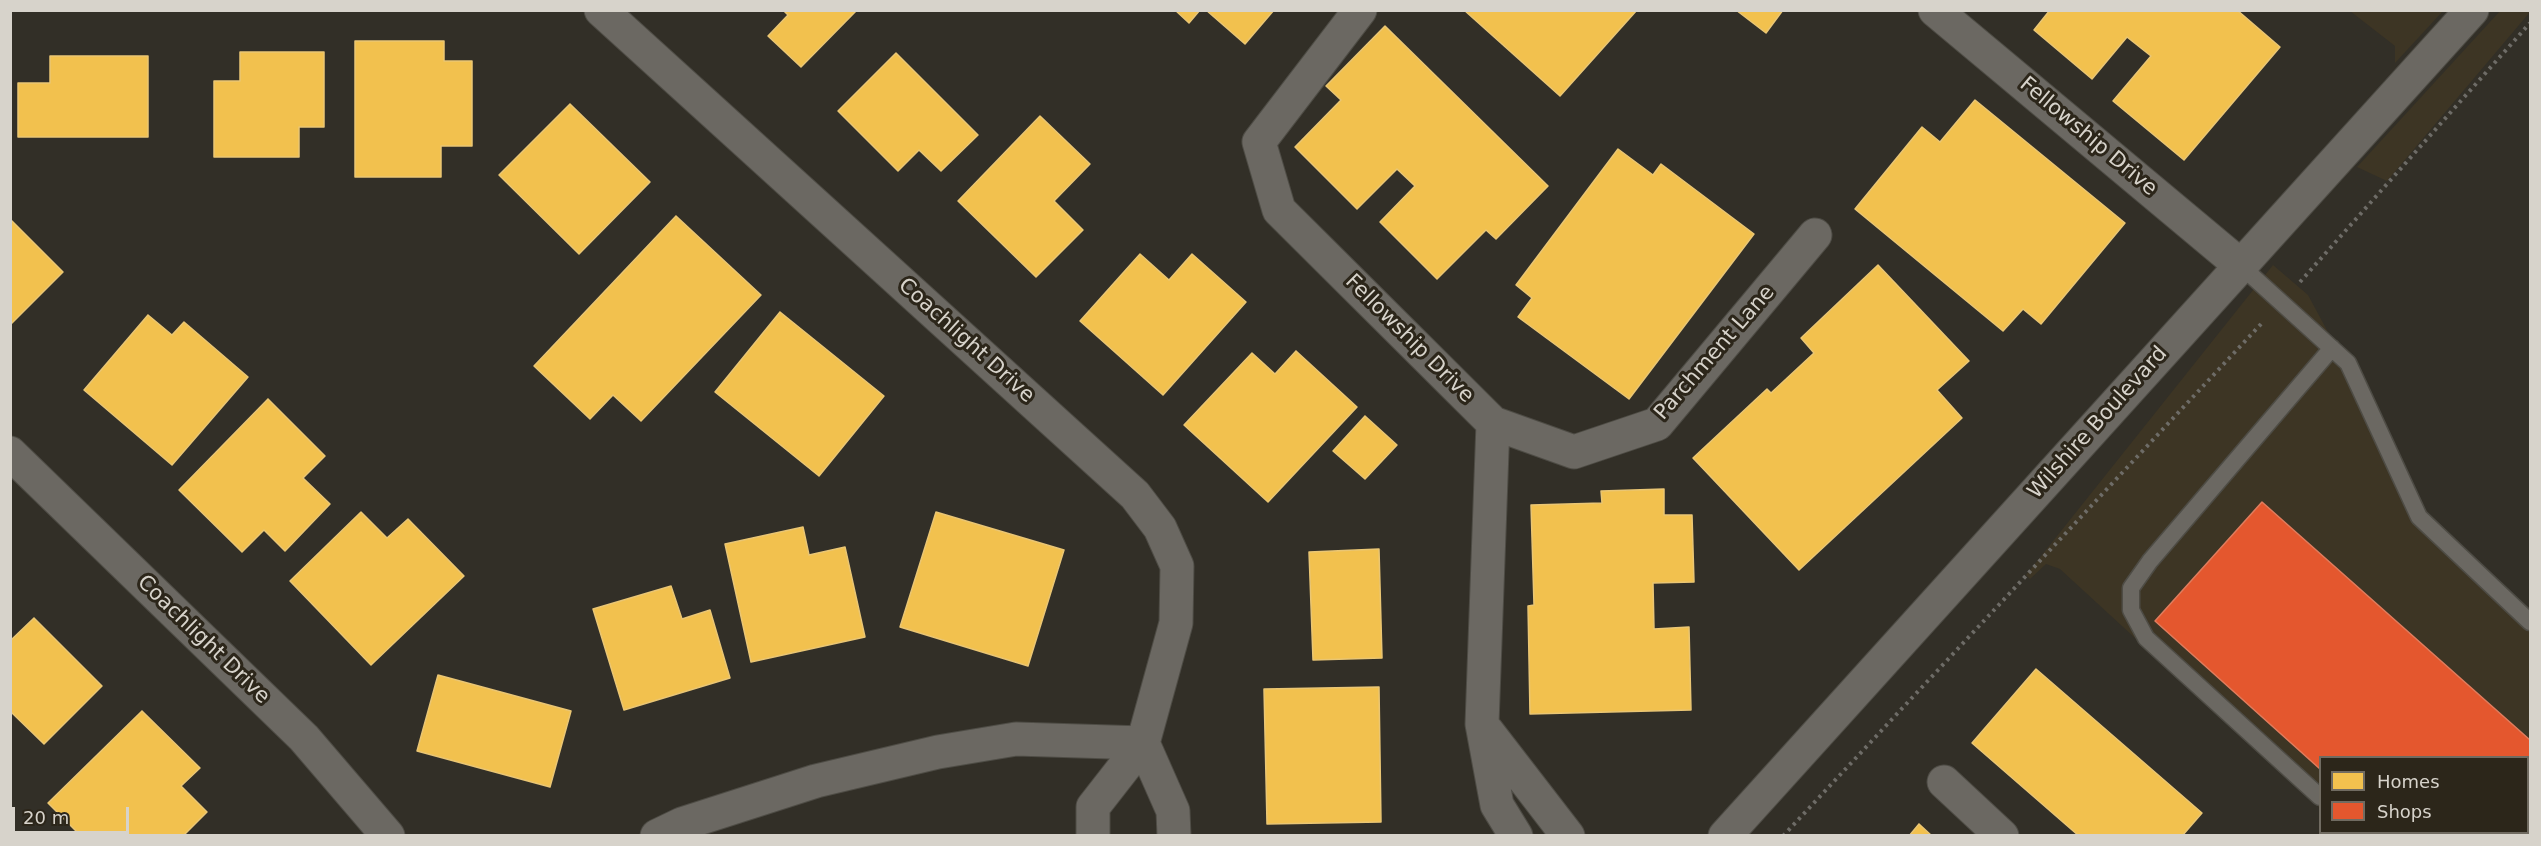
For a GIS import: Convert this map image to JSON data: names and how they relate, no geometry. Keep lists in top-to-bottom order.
{
  "streets": {
    "street": [
      "Fellowship Drive",
      "Coachlight Drive",
      "Parchment Lane",
      "Wilshire Boulevard"
    ]
  },
  "crossings": [
    ["Fellowship Drive", "Parchment Lane"],
    ["Fellowship Drive", "Wilshire Boulevard"]
  ],
  "legend": ["Homes", "Shops"],
  "scale_bar": "20 m"
}
